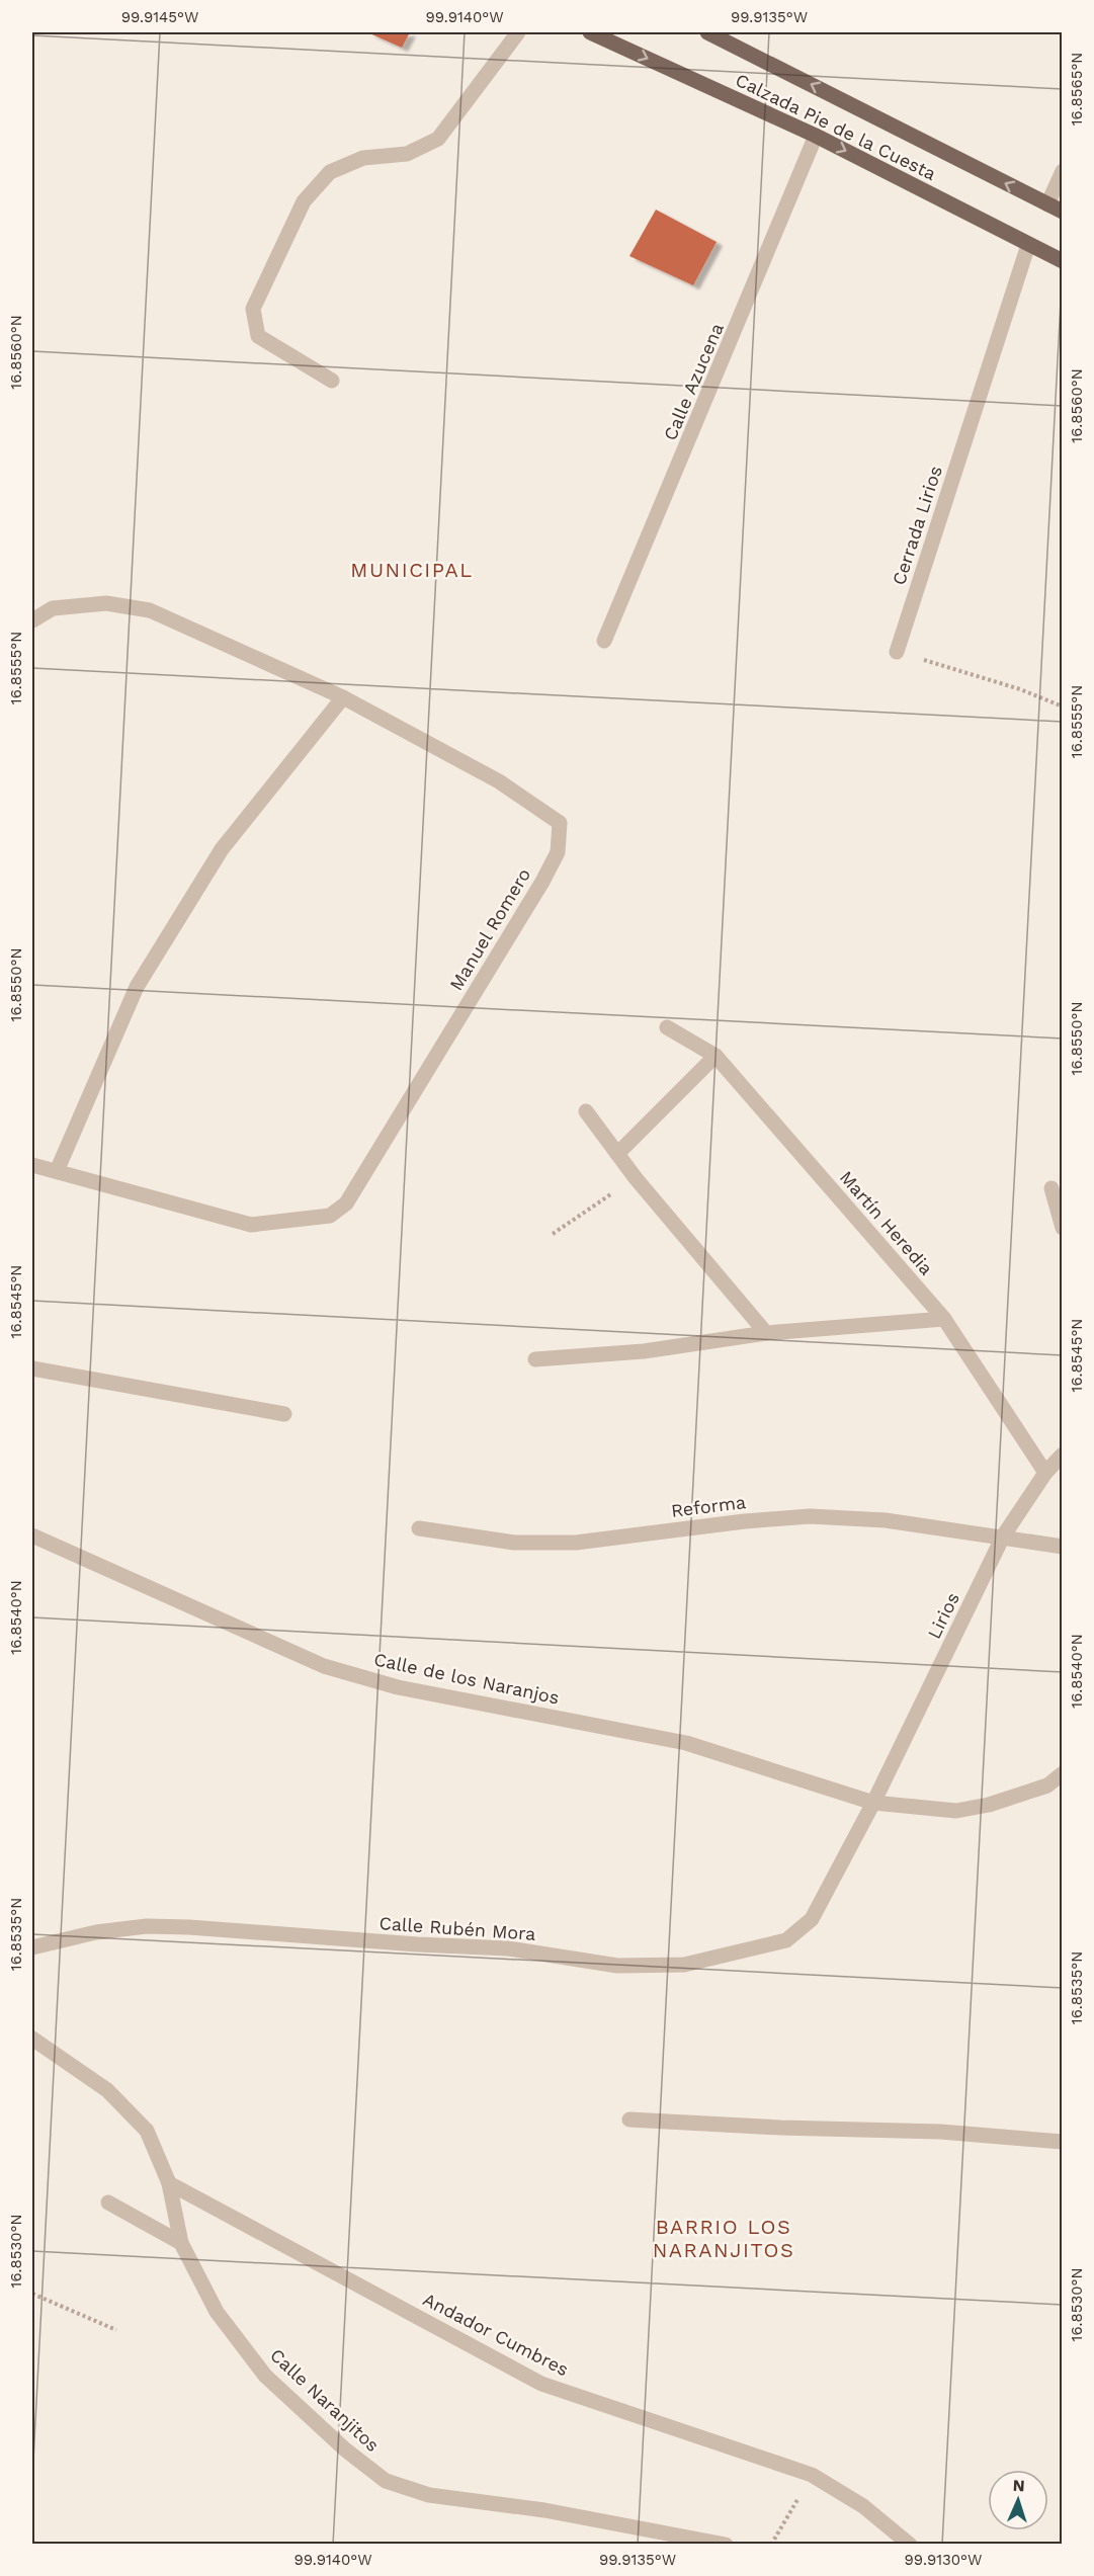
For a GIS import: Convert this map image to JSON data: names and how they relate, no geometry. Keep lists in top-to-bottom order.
{
  "streets": {
    "main road": ["Calzada Pie de la Cuesta"],
    "street": [
      "Calle Azucena",
      "Cerrada Lirios",
      "Manuel Romero",
      "Martín Heredia",
      "Reforma",
      "Lirios",
      "Calle de los Naranjos",
      "Calle Rubén Mora",
      "Andador Cumbres",
      "Calle Naranjitos"
    ]
  },
  "crossings": [
    ["Calzada Pie de la Cuesta", "Calle Azucena"],
    ["Calzada Pie de la Cuesta", "Cerrada Lirios"],
    ["Martín Heredia", "Lirios"],
    ["Reforma", "Lirios"],
    ["Lirios", "Calle de los Naranjos"],
    ["Lirios", "Calle Rubén Mora"],
    ["Calle de los Naranjos", "Calle Rubén Mora"],
    ["Andador Cumbres", "Calle Naranjitos"]
  ],
  "districts": ["MUNICIPAL", "BARRIO LOS NARANJITOS"],
  "north": "top",
  "coordinates": [
    "99.9145°W",
    "99.9140°W",
    "99.9135°W",
    "16.8565°N",
    "16.8560°N",
    "16.8555°N",
    "16.8550°N",
    "16.8545°N",
    "16.8540°N",
    "16.8535°N",
    "16.8530°N",
    "99.9130°W"
  ]
}
